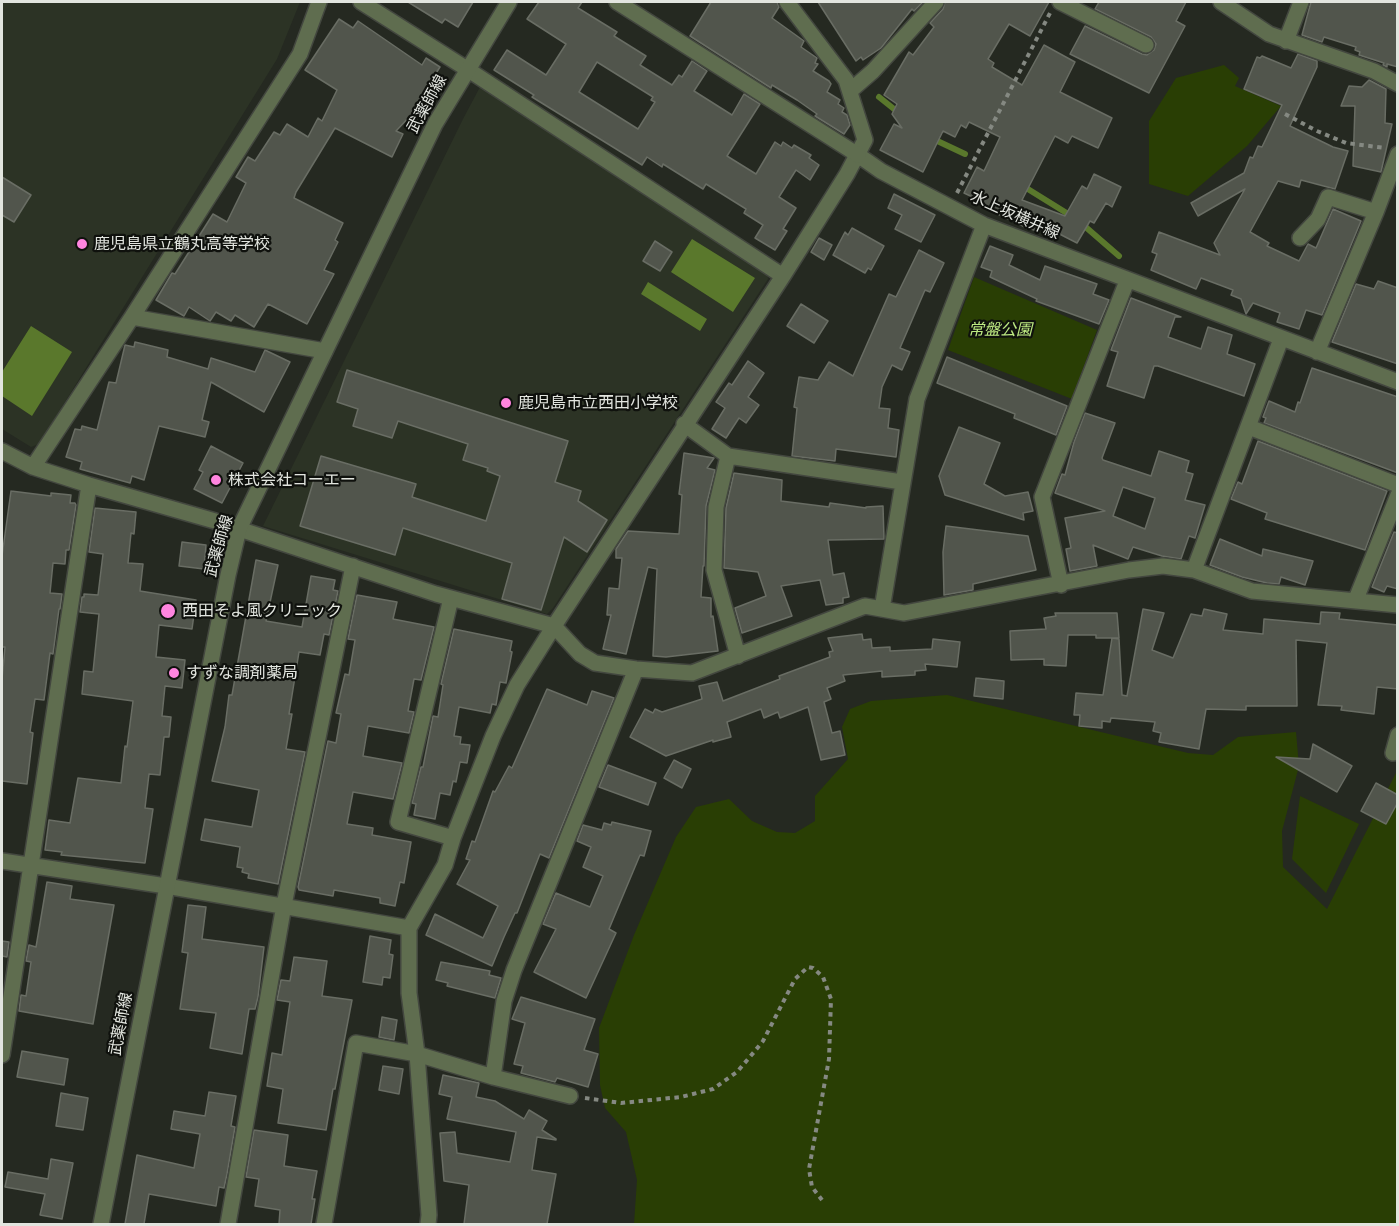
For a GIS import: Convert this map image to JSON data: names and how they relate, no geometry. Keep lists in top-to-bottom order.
{
  "streets": {
    "street": ["武薬師線", "水上坂横井線"]
  },
  "parks": ["常盤公園"],
  "places": [
    "鹿児島県立鶴丸高等学校",
    "鹿児島市立西田小学校",
    "株式会社コーエー",
    "西田そよ風クリニック",
    "すずな調剤薬局"
  ]
}
